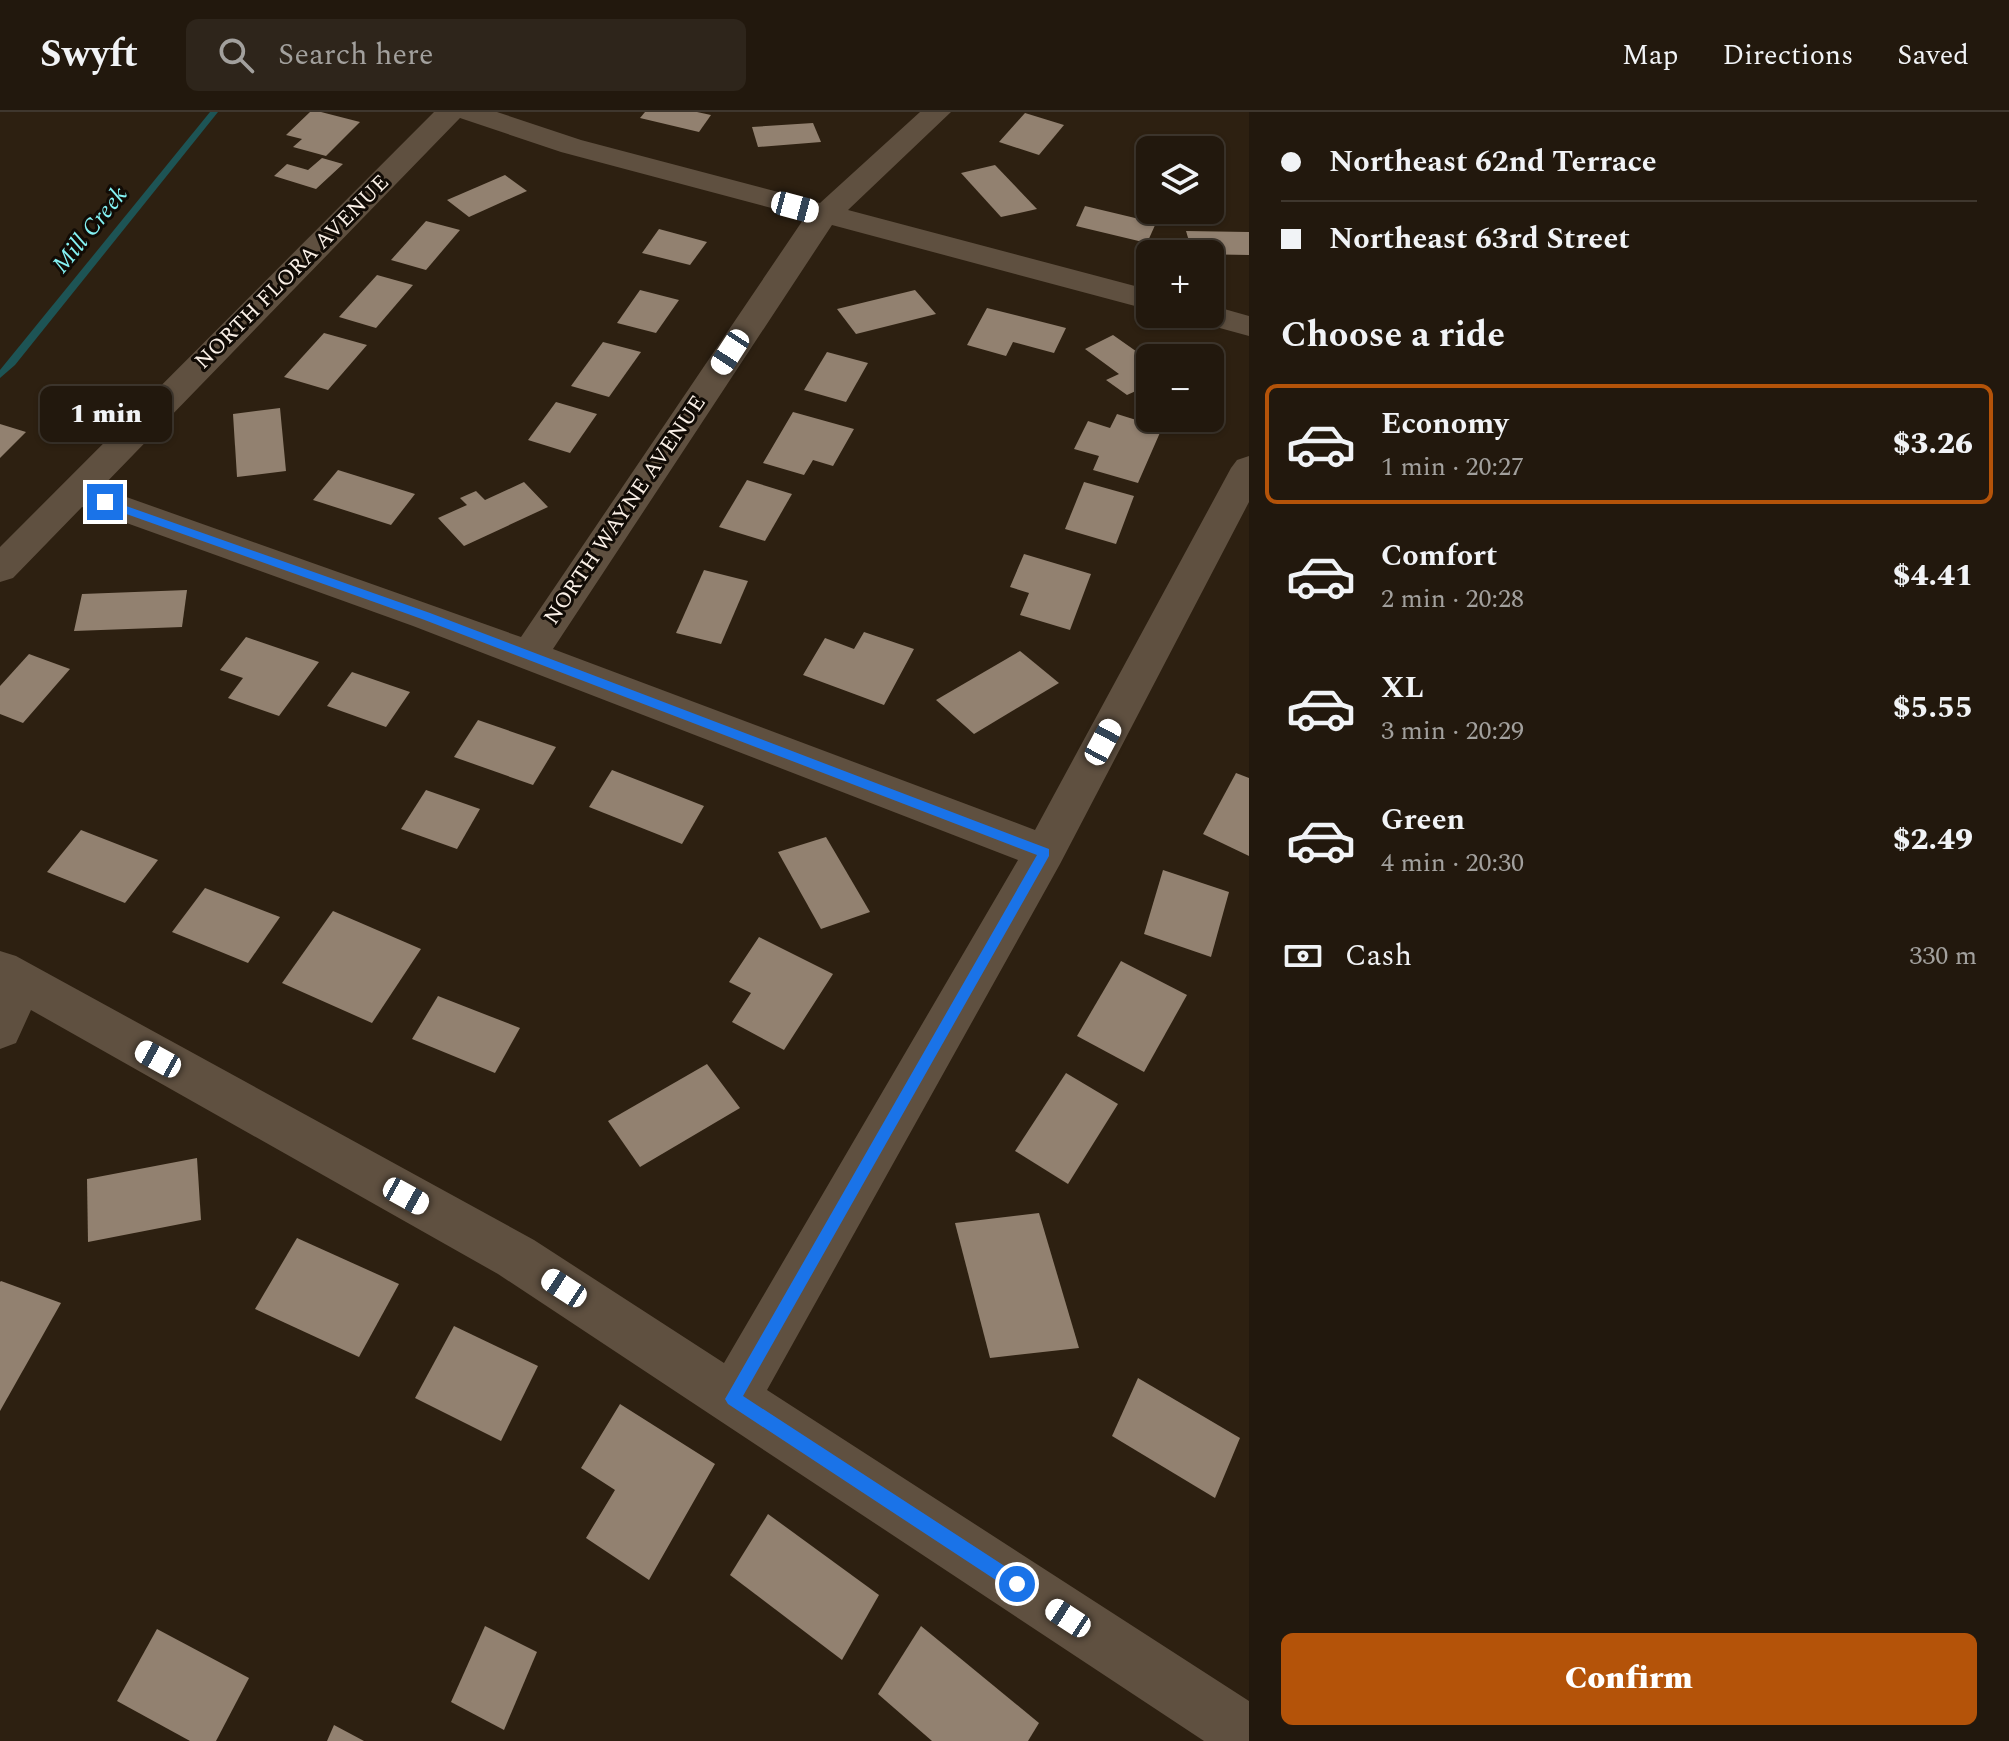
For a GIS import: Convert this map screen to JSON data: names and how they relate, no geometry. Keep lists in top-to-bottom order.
{
  "streets": {
    "street": ["NORTH FLORA AVENUE", "NORTH WAYNE AVENUE"]
  },
  "water": ["Mill Creek"],
  "page": {
    "header": "Swyft",
    "search": "Search here",
    "nav": ["Map", "Directions", "Saved"],
    "banner": ["Northeast 62nd Terrace", "Northeast 63rd Street"],
    "map_buttons": ["+", "−"],
    "heading": "Choose a ride",
    "list": [
      {
        "name": "Economy",
        "note": "1 min · 20:27",
        "value": "$3.26"
      },
      {
        "name": "Comfort",
        "note": "2 min · 20:28",
        "value": "$4.41"
      },
      {
        "name": "XL",
        "note": "3 min · 20:29",
        "value": "$5.55"
      },
      {
        "name": "Green",
        "note": "4 min · 20:30",
        "value": "$2.49"
      }
    ],
    "bubble": "1 min",
    "pay": ["Cash", "330 m"],
    "buttons": "Confirm"
  }
}
